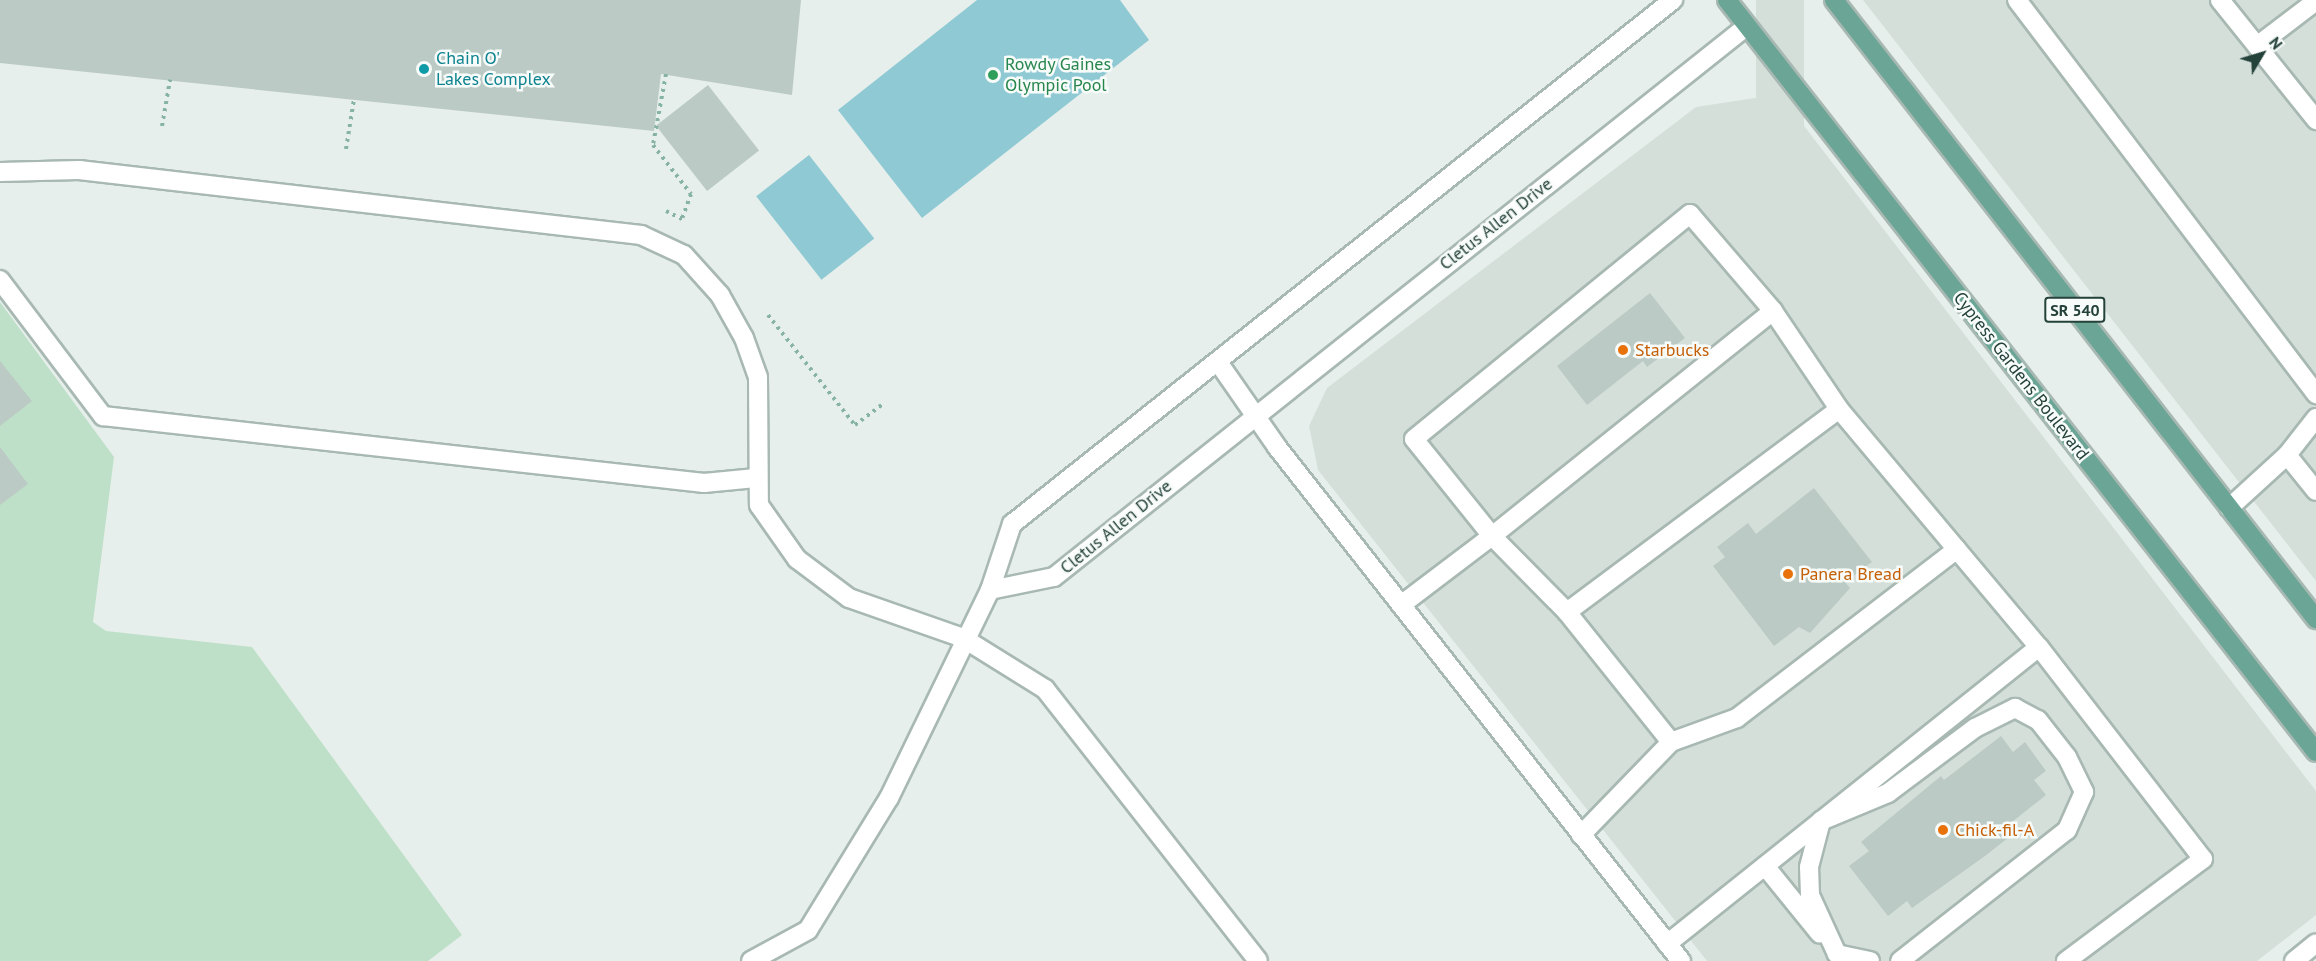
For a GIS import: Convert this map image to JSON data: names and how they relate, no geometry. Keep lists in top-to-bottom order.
{
  "streets": {
    "main road": ["SR 540", "Cypress Gardens Boulevard"],
    "street": ["Cletus Allen Drive"]
  },
  "crossings": [
    ["Cletus Allen Drive", "Cypress Gardens Boulevard"]
  ],
  "places": [
    "Chain O' Lakes Complex",
    "Rowdy Gaines Olympic Pool",
    "Starbucks",
    "Panera Bread",
    "Chick-fil-A"
  ],
  "north": "top right"
}
